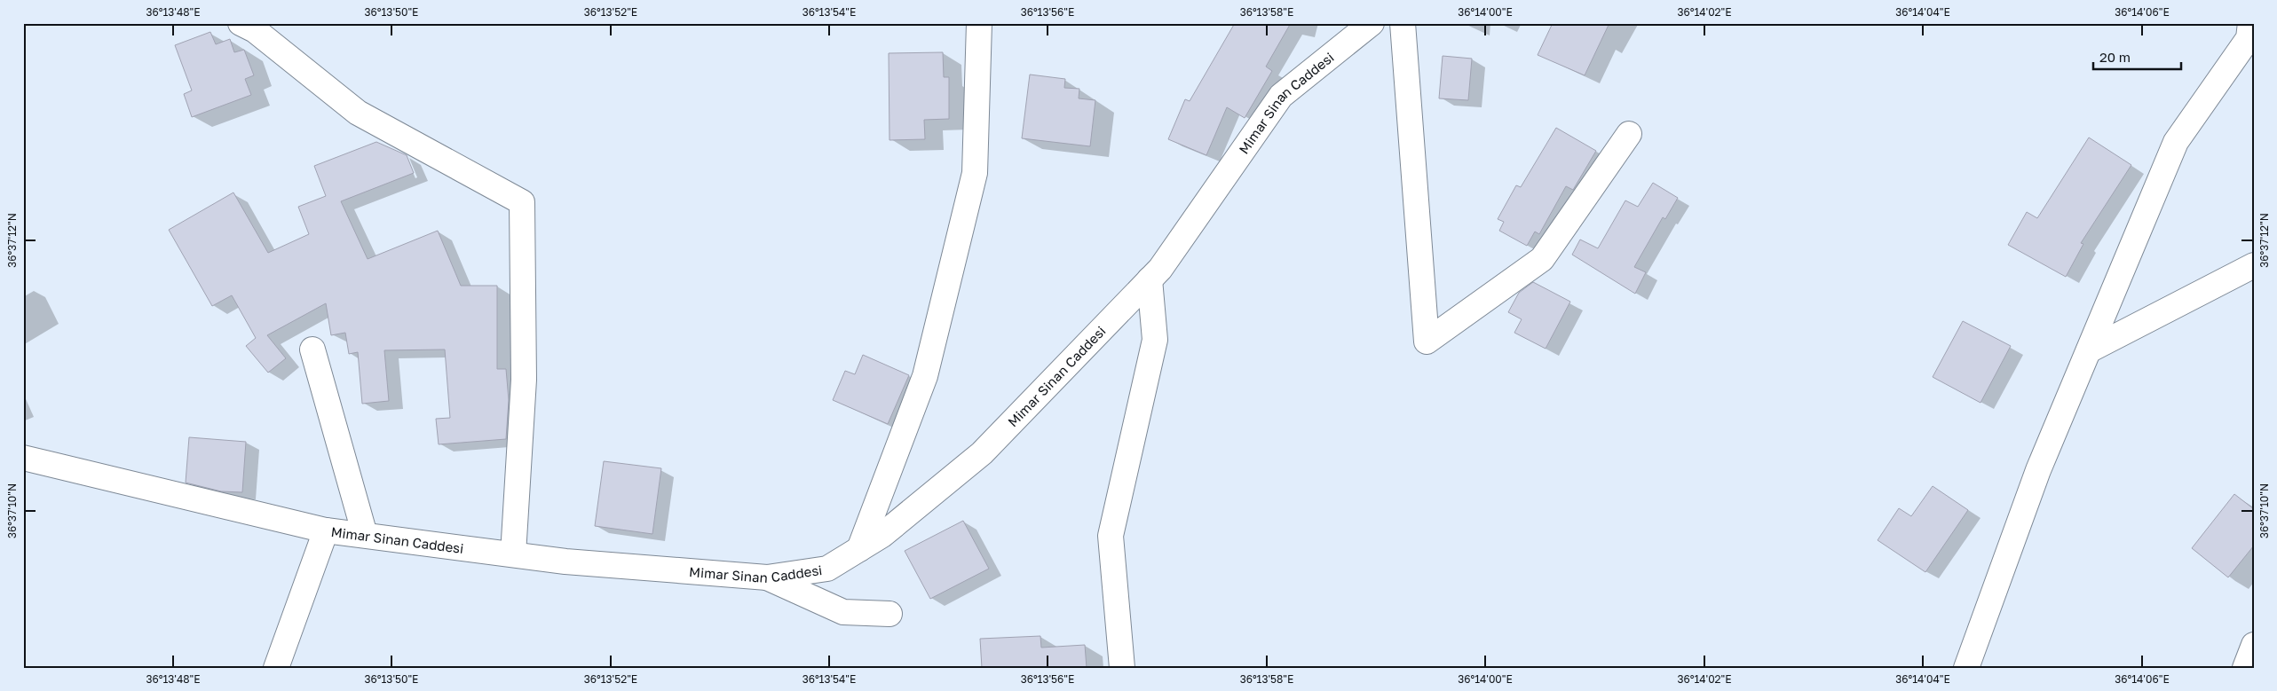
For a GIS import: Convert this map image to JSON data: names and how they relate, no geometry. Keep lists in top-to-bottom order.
{
  "streets": {
    "street": ["Mimar Sinan Caddesi"]
  },
  "scale_bar": "20 m",
  "coordinates": [
    "36°13'48\"E",
    "36°13'50\"E",
    "36°13'52\"E",
    "36°13'54\"E",
    "36°13'56\"E",
    "36°13'58\"E",
    "36°14'00\"E",
    "36°14'02\"E",
    "36°14'04\"E",
    "36°14'06\"E",
    "36°37'12\"N",
    "36°37'10\"N"
  ]
}
